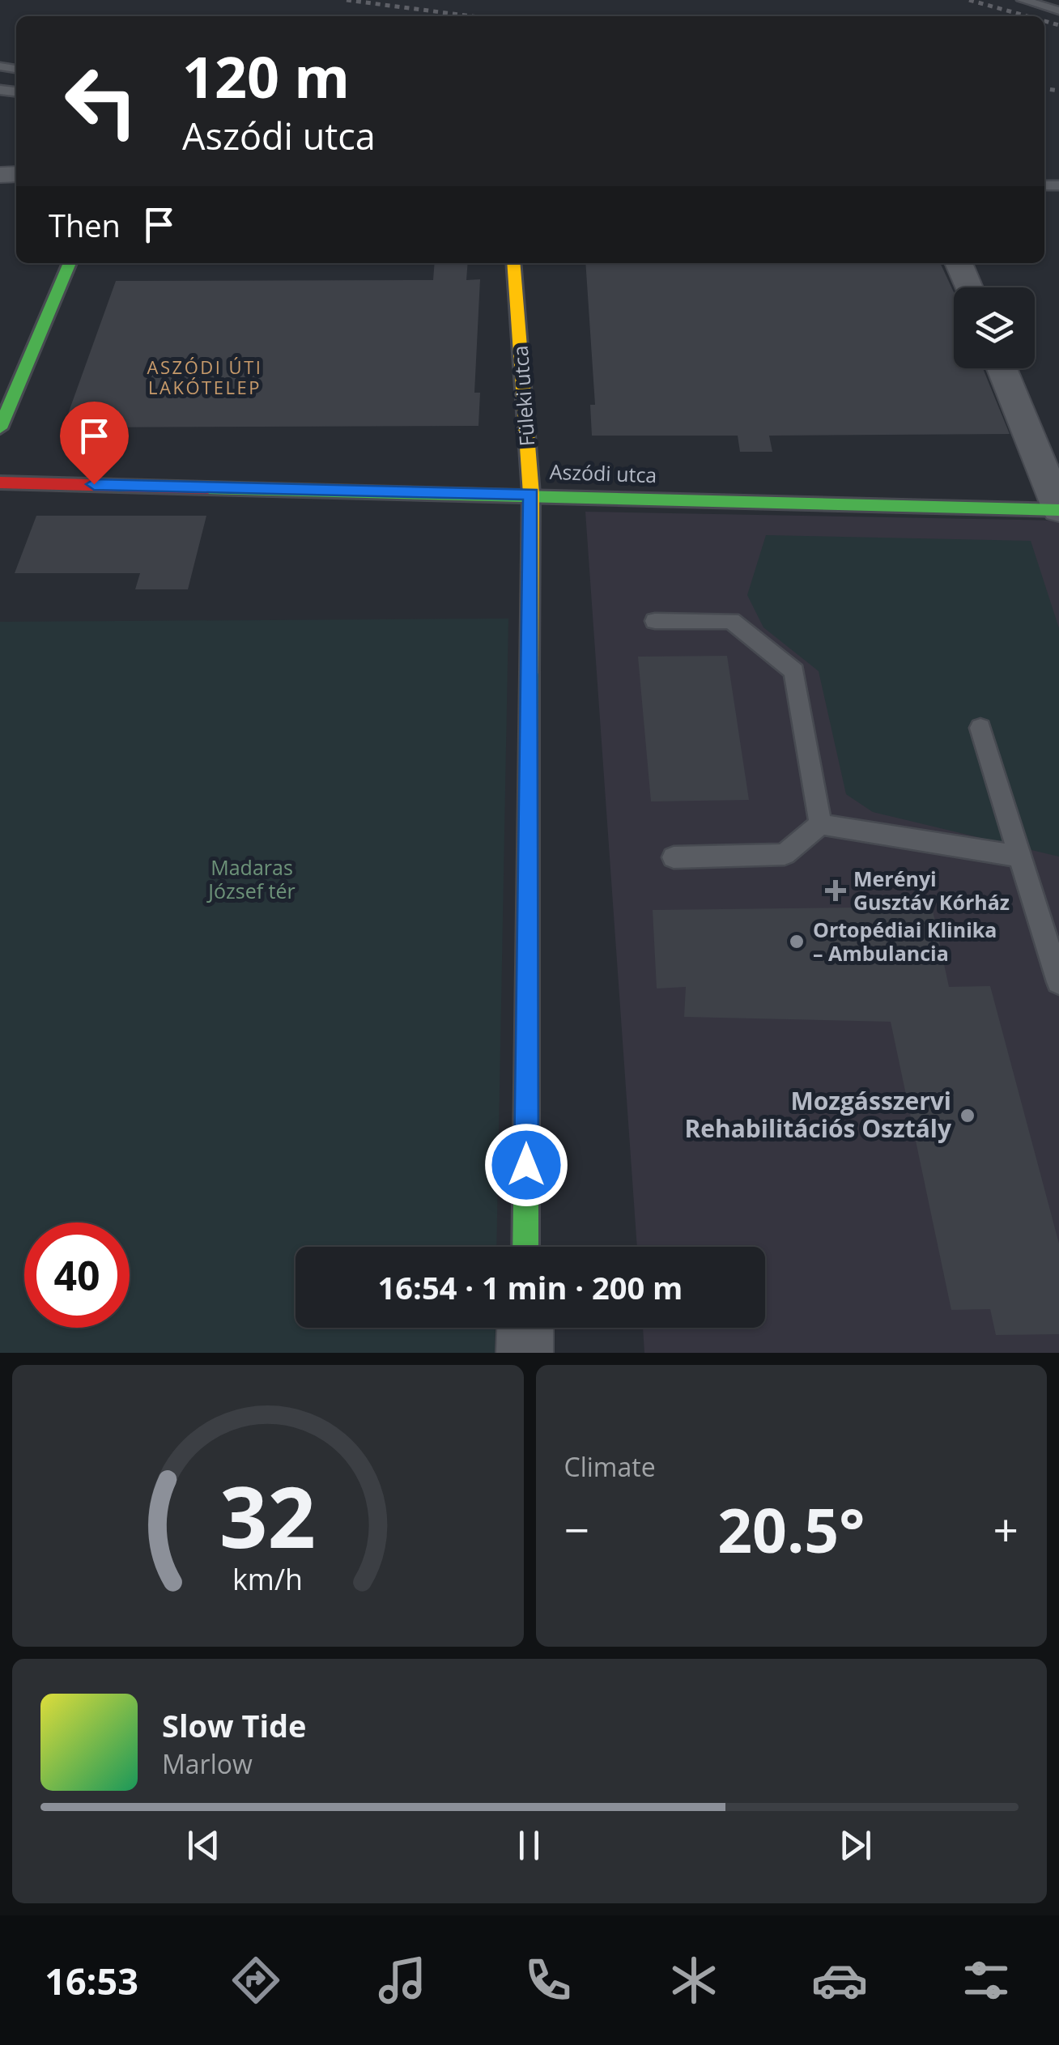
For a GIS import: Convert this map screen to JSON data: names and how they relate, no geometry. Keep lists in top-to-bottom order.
{
  "streets": {
    "street": ["Füleki utca", "Aszódi utca"]
  },
  "crossings": [
    ["Füleki utca", "Aszódi utca"]
  ],
  "districts": ["ASZÓDI ÚTI LAKÓTELEP"],
  "parks": ["Madaras József tér"],
  "places": {
    "health": ["Merényi Gusztáv Kórház"],
    "other": ["Ortopédiai Klinika – Ambulancia", "Mozgásszervi Rehabilitációs Osztály"]
  },
  "page": {
    "turn": ["120 m", "Aszódi utca"],
    "then": "Then",
    "limit": "40",
    "trip": "16:54 · 1 min · 200 m",
    "tile": "Climate",
    "heat": ["−", "20.5°", "+"],
    "song": ["Slow Tide", "Marlow"],
    "tabs": "16:53",
    "gauge": ["32", "km/h"]
  }
}
